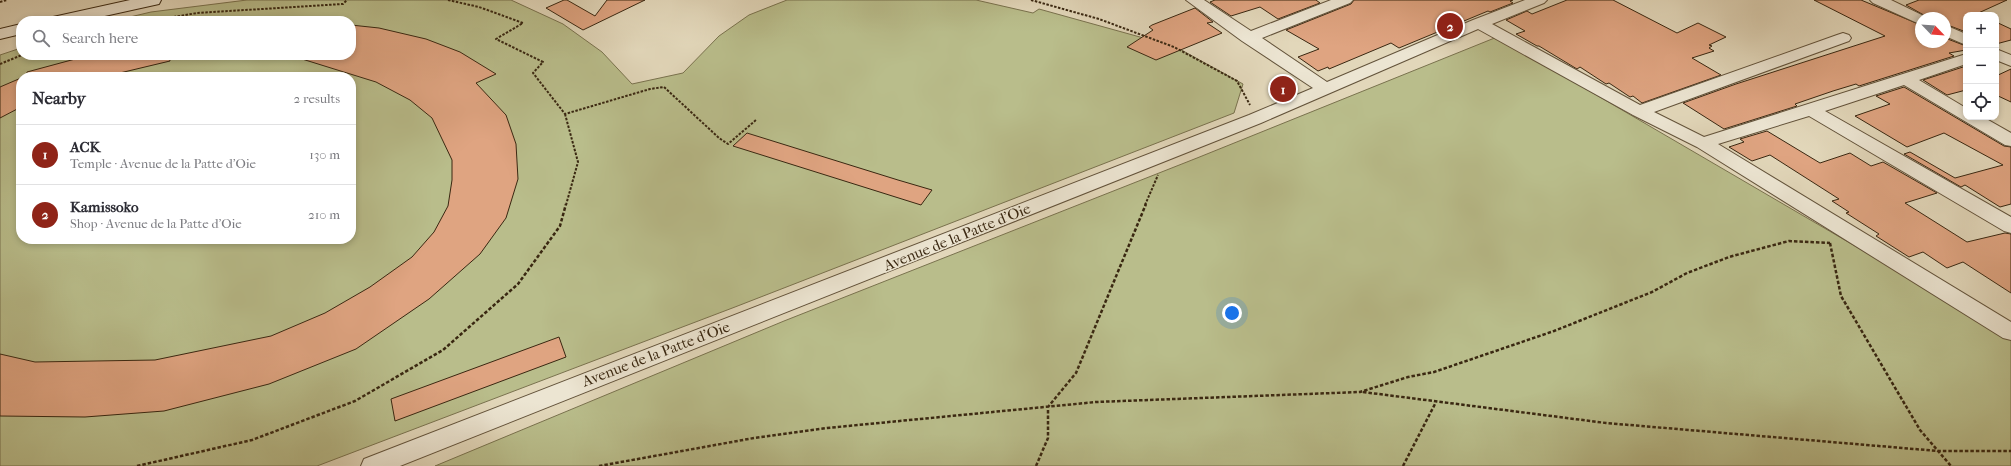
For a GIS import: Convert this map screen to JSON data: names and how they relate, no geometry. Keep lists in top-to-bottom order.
{
  "streets": {
    "street": ["Avenue de la Patte d'Oie"]
  },
  "north": "bottom right",
  "page": {
    "pins": ["2", "1"],
    "map_buttons": ["+", "−"],
    "search": "Search here",
    "heading": ["Nearby", "2 results"],
    "list": [
      {
        "mark": "1",
        "name": "ACK",
        "note": "Temple · Avenue de la Patte d'Oie",
        "value": "130 m"
      },
      {
        "mark": "2",
        "name": "Kamissoko",
        "note": "Shop · Avenue de la Patte d'Oie",
        "value": "210 m"
      }
    ]
  }
}
